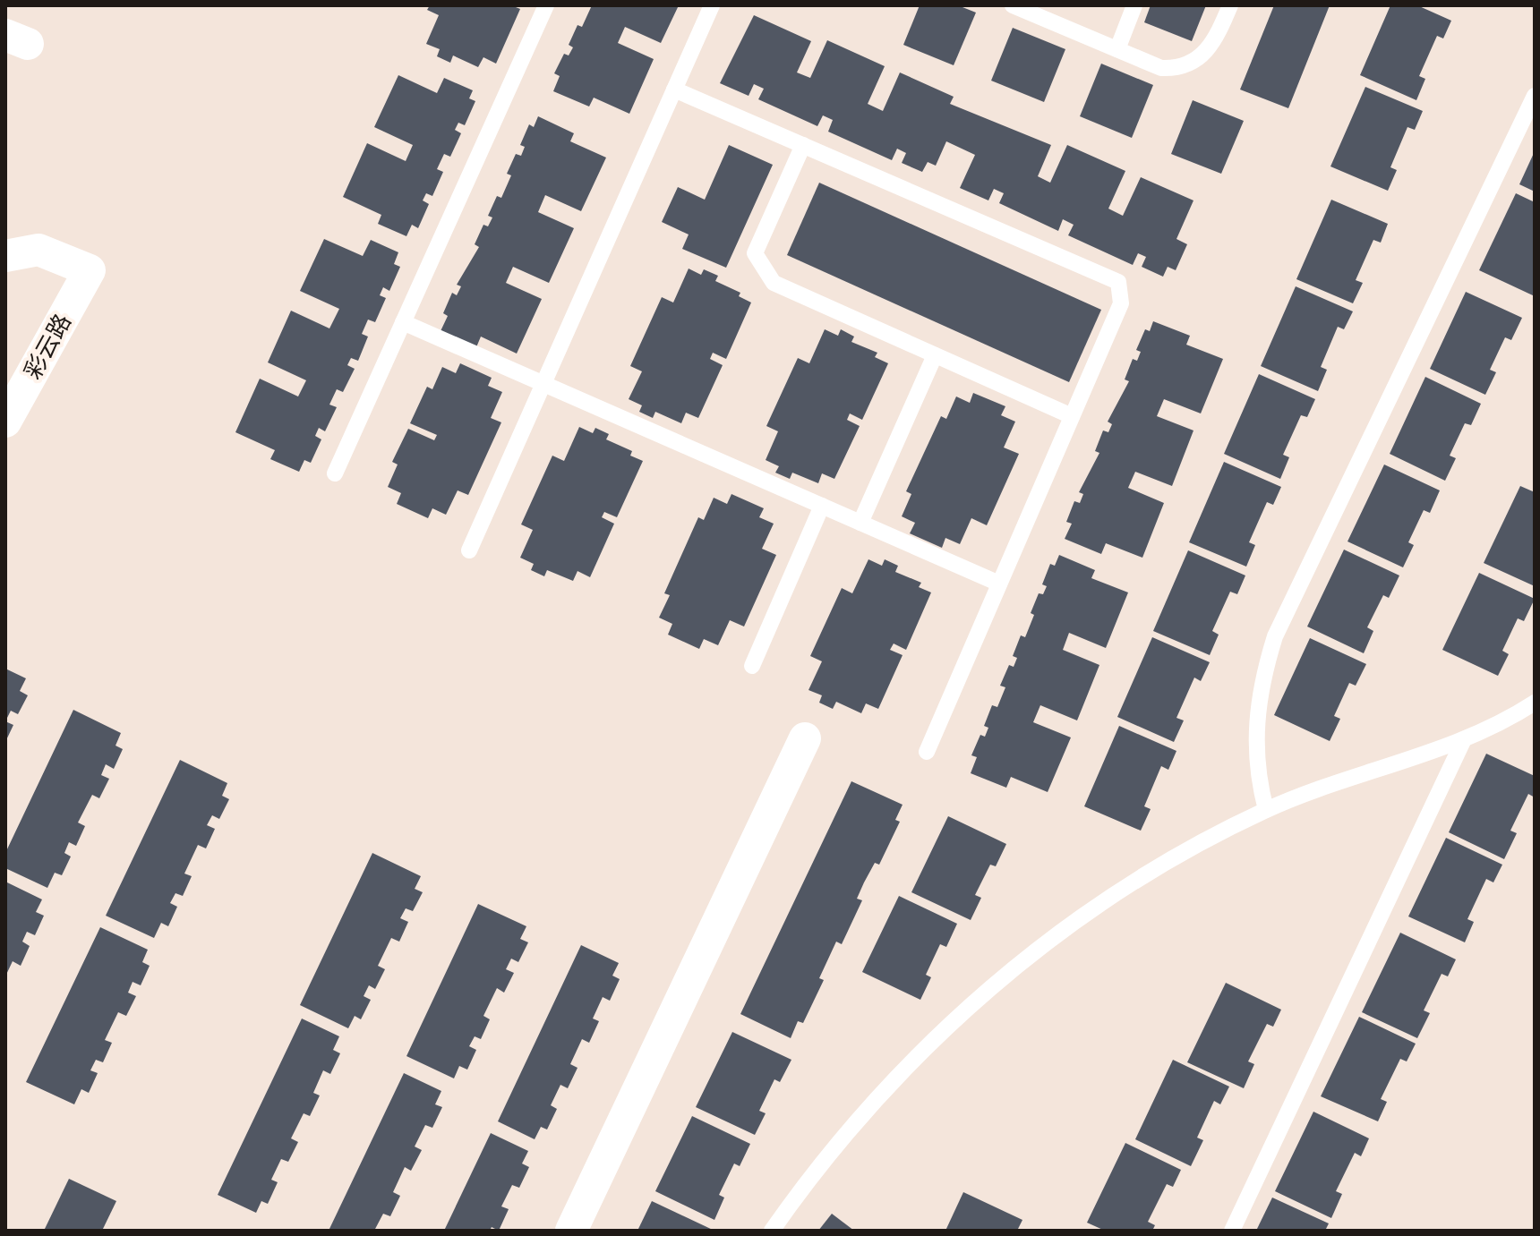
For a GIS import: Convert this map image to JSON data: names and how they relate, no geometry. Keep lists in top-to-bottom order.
{
  "streets": {
    "street": ["彩云路"]
  }
}
